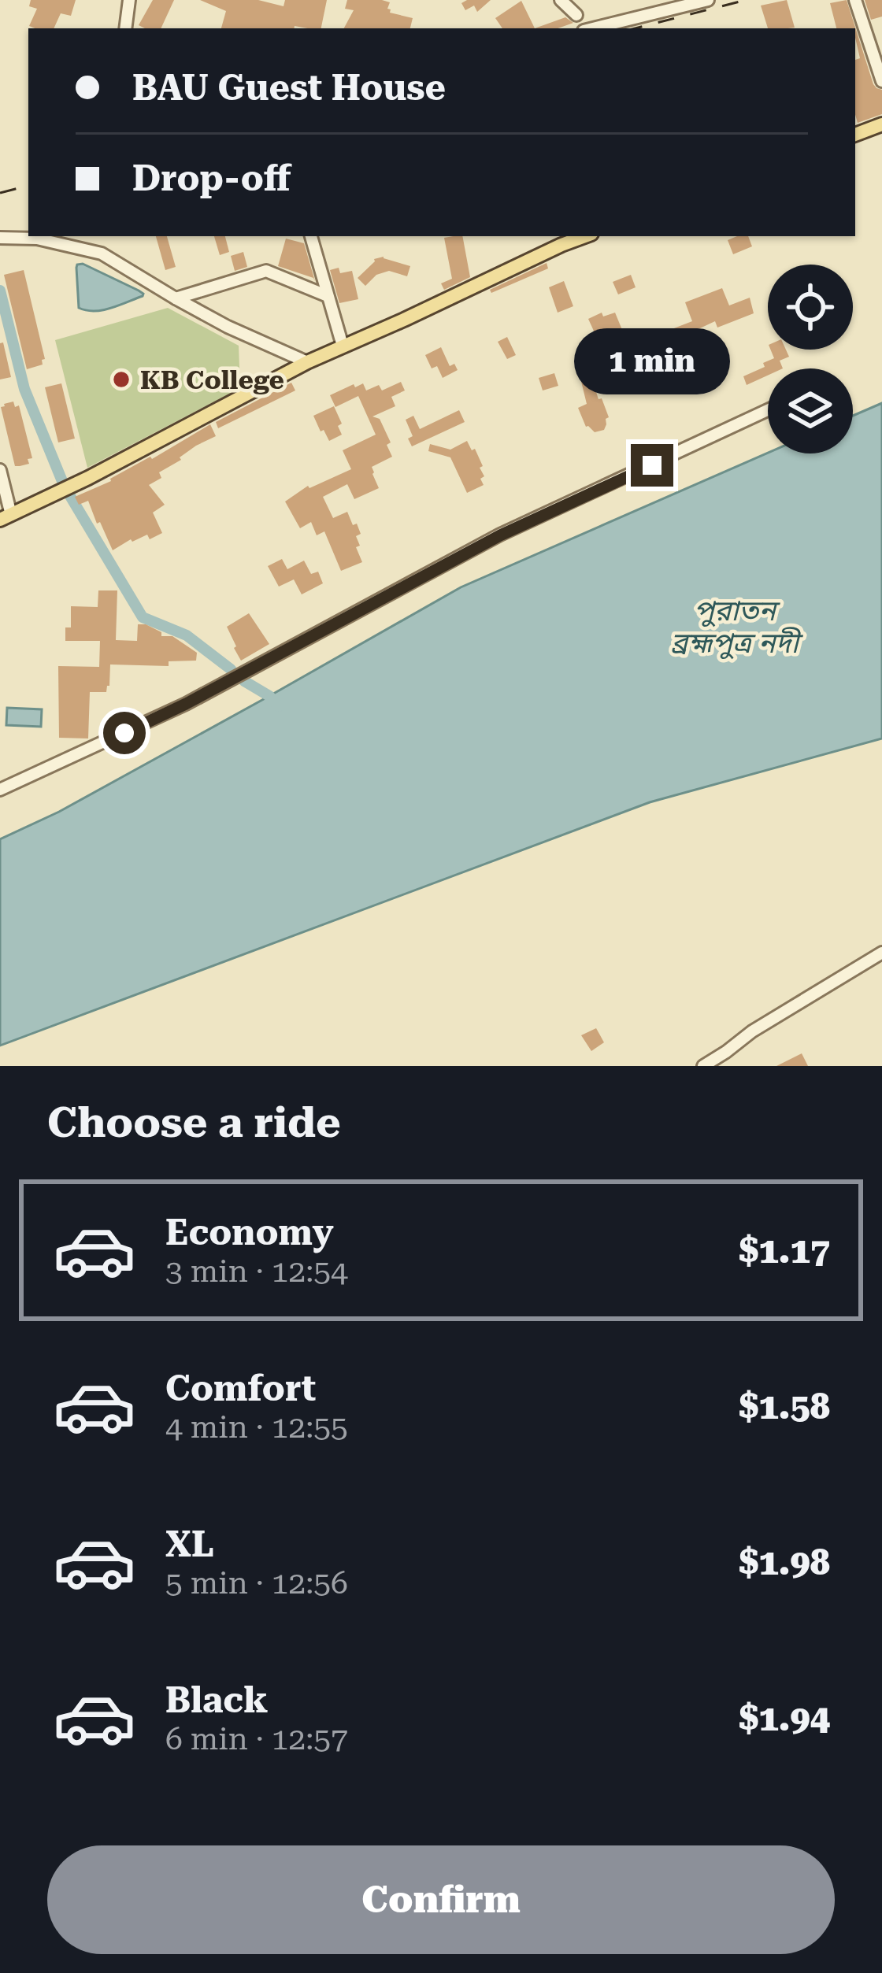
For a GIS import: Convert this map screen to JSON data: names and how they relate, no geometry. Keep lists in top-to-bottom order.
{
  "water": ["পুরাতন ব্রহ্মপুত্র নদী"],
  "places": ["KB College"],
  "page": {
    "banner": ["BAU Guest House", "Drop-off"],
    "bubble": "1 min",
    "heading": "Choose a ride",
    "list": [
      {
        "name": "Economy",
        "note": "3 min · 12:54",
        "value": "$1.17"
      },
      {
        "name": "Comfort",
        "note": "4 min · 12:55",
        "value": "$1.58"
      },
      {
        "name": "XL",
        "note": "5 min · 12:56",
        "value": "$1.98"
      },
      {
        "name": "Black",
        "note": "6 min · 12:57",
        "value": "$1.94"
      }
    ],
    "buttons": "Confirm"
  }
}
